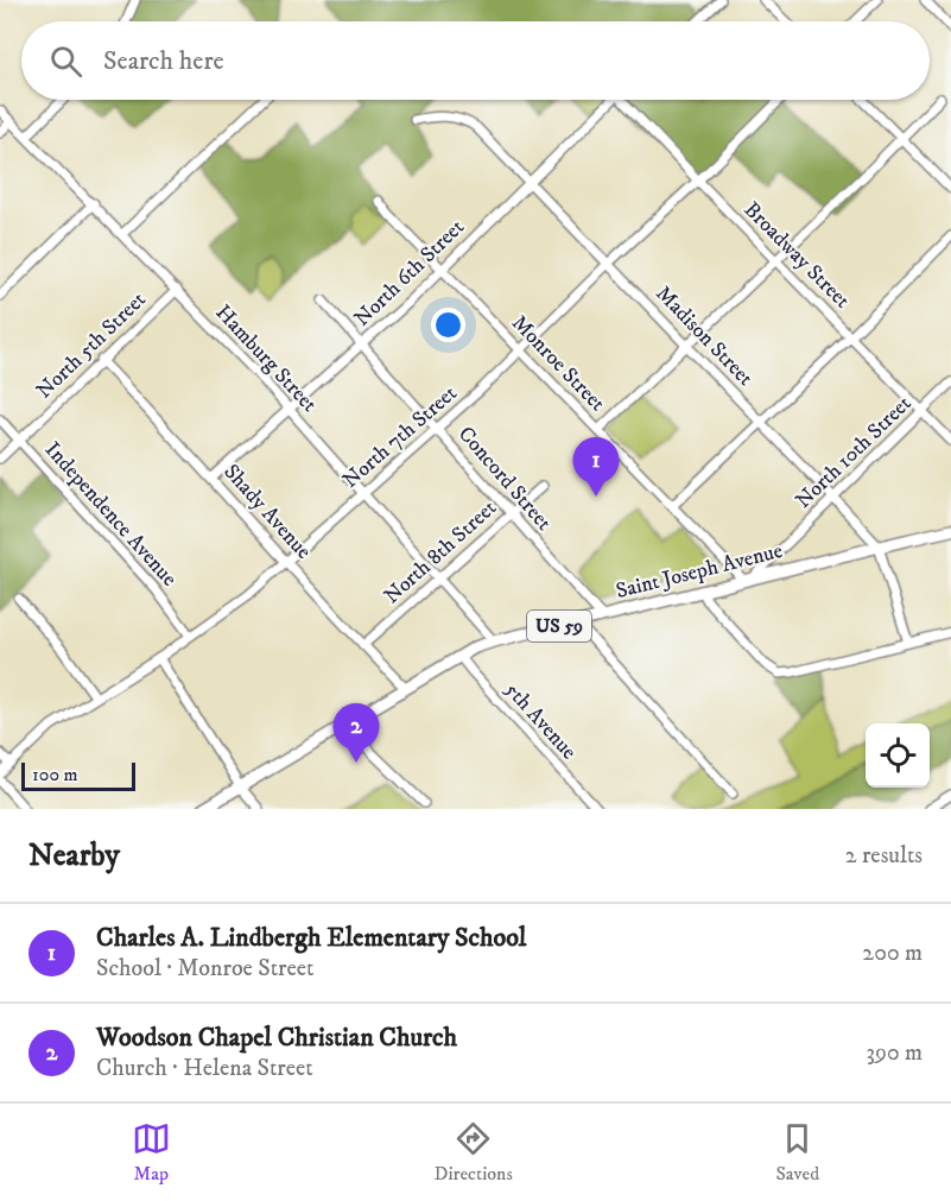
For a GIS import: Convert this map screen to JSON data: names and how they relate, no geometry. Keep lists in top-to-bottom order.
{
  "streets": {
    "main road": ["Saint Joseph Avenue", "US 59"],
    "street": [
      "Broadway Street",
      "North 6th Street",
      "Madison Street",
      "North 5th Street",
      "Hamburg Street",
      "Monroe Street",
      "North 7th Street",
      "North 10th Street",
      "Concord Street",
      "Shady Avenue",
      "Independence Avenue",
      "North 8th Street",
      "5th Avenue"
    ]
  },
  "crossings": [
    ["Broadway Street", "North 7th Street"],
    ["Broadway Street", "North 10th Street"],
    ["North 6th Street", "Madison Street"],
    ["North 6th Street", "Hamburg Street"],
    ["North 6th Street", "Monroe Street"],
    ["North 6th Street", "Concord Street"],
    ["North 6th Street", "Shady Avenue"],
    ["Madison Street", "North 7th Street"],
    ["Madison Street", "North 10th Street"],
    ["Madison Street", "Saint Joseph Avenue"],
    ["North 5th Street", "Hamburg Street"],
    ["North 5th Street", "Shady Avenue"],
    ["North 5th Street", "Independence Avenue"],
    ["Hamburg Street", "North 7th Street"],
    ["Hamburg Street", "North 8th Street"],
    ["Hamburg Street", "Saint Joseph Avenue"],
    ["Monroe Street", "North 7th Street"],
    ["Monroe Street", "North 10th Street"],
    ["Monroe Street", "Saint Joseph Avenue"],
    ["North 7th Street", "Concord Street"],
    ["North 7th Street", "Shady Avenue"],
    ["North 7th Street", "Independence Avenue"],
    ["North 10th Street", "Saint Joseph Avenue"],
    ["Concord Street", "North 8th Street"],
    ["Concord Street", "Saint Joseph Avenue"],
    ["Shady Avenue", "North 8th Street"],
    ["Shady Avenue", "Saint Joseph Avenue"],
    ["Saint Joseph Avenue", "5th Avenue"]
  ],
  "scale_bar": "100 m",
  "page": {
    "search": "Search here",
    "pins": ["1", "2"],
    "scale": "100 m",
    "heading": ["Nearby", "2 results"],
    "list": [
      {
        "mark": "1",
        "name": "Charles A. Lindbergh Elementary School",
        "note": "School · Monroe Street",
        "value": "200 m"
      },
      {
        "mark": "2",
        "name": "Woodson Chapel Christian Church",
        "note": "Church · Helena Street",
        "value": "390 m"
      }
    ],
    "nav": ["Map", "Directions", "Saved"]
  }
}
